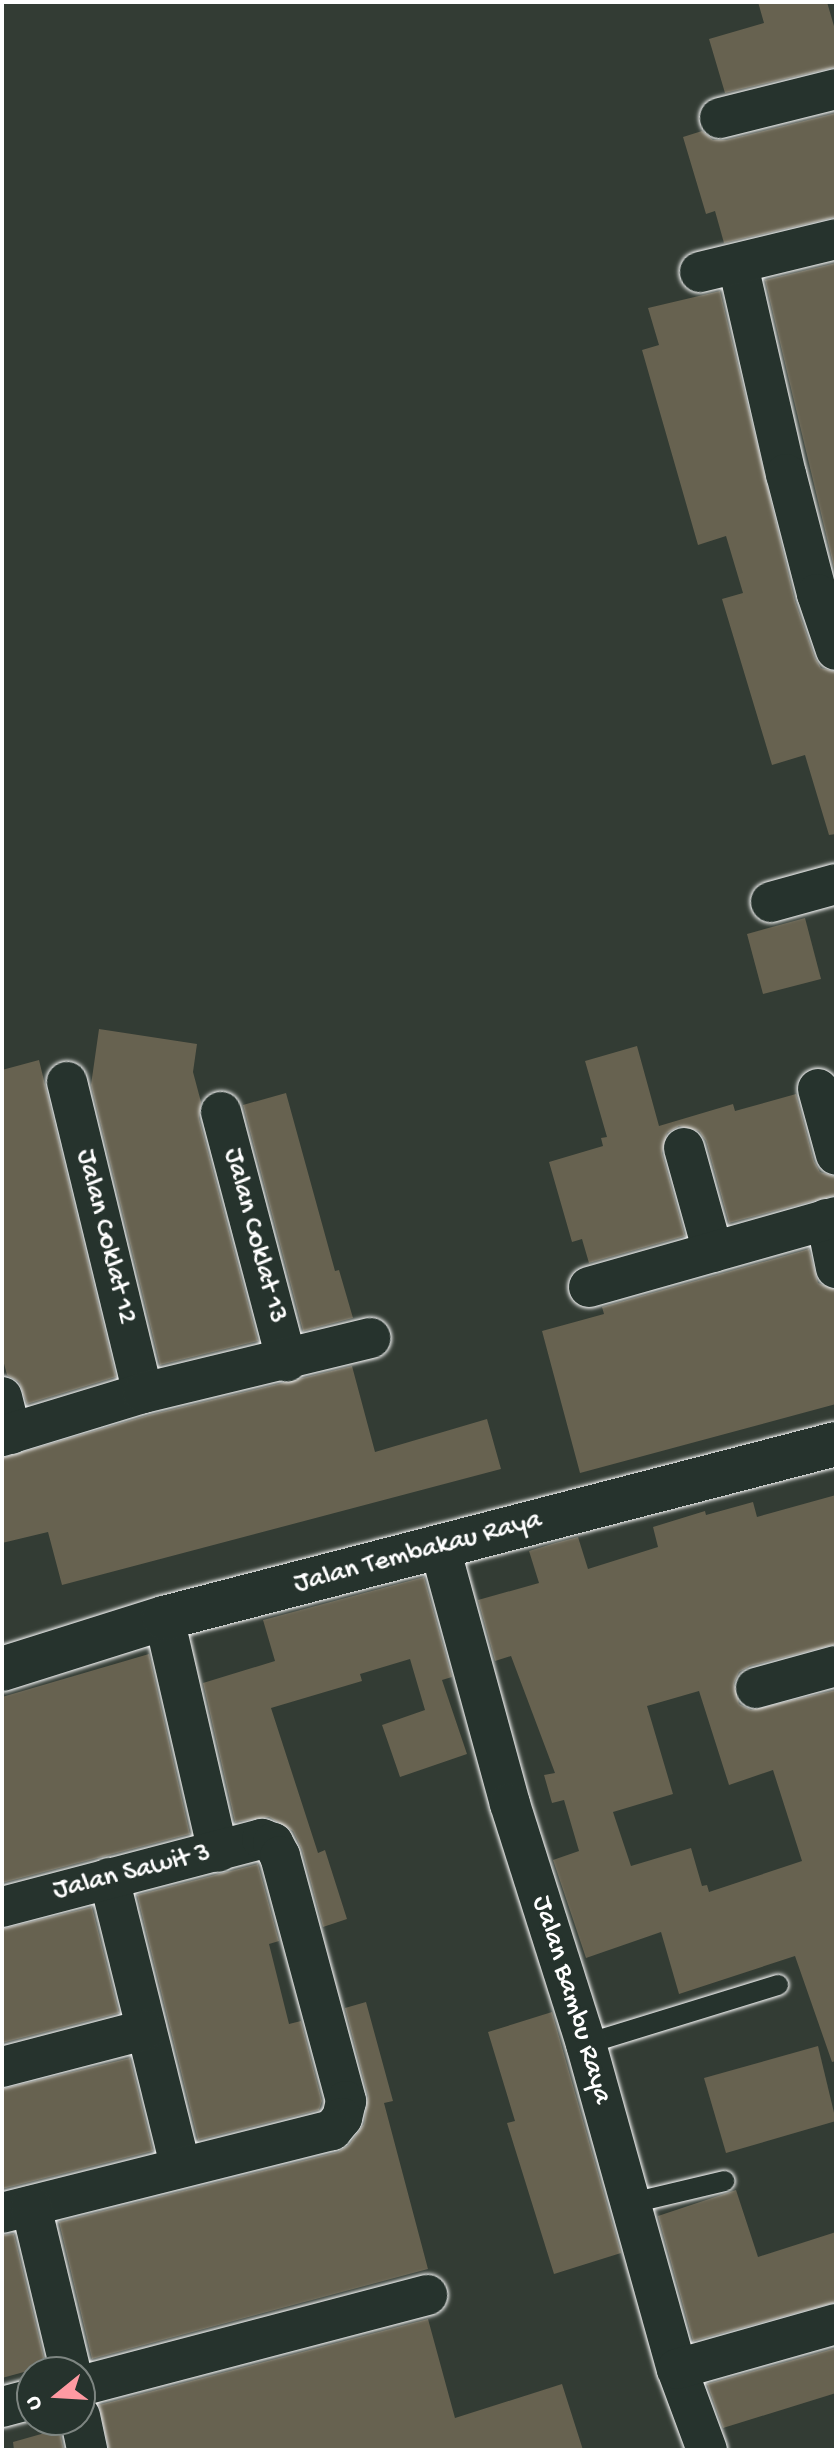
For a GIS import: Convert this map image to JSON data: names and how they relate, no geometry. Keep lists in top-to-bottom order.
{
  "streets": {
    "street": [
      "Jalan Coklat 13",
      "Jalan Coklat 12",
      "Jalan Tembakau Raya",
      "Jalan Sawit 3",
      "Jalan Bambu Raya"
    ]
  },
  "crossings": [
    ["Jalan Tembakau Raya", "Jalan Bambu Raya"]
  ],
  "north": "left"
}
